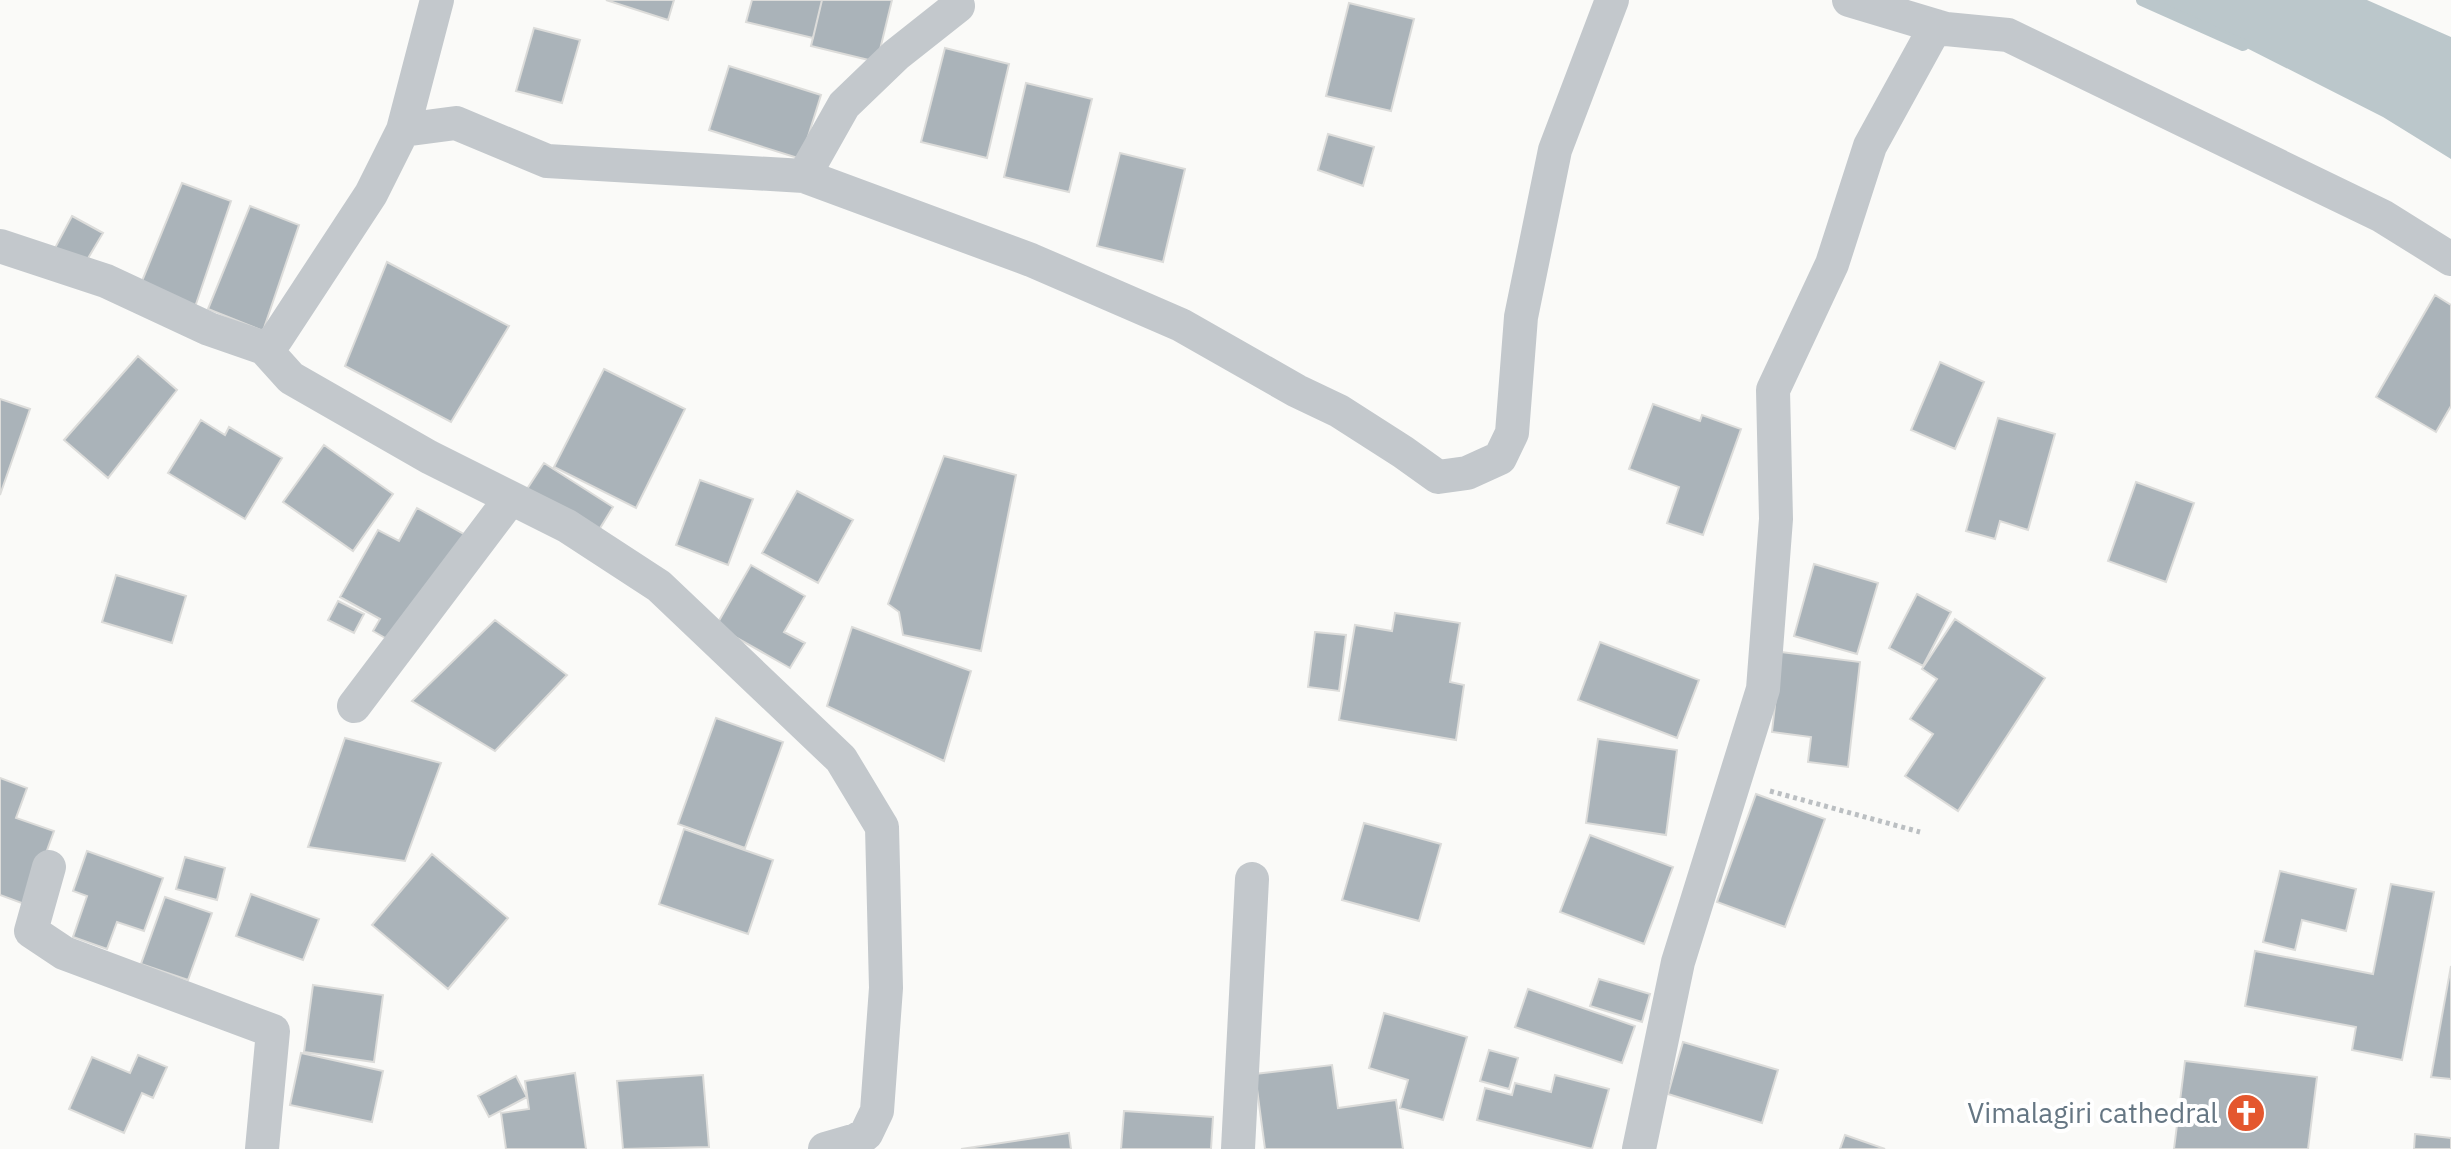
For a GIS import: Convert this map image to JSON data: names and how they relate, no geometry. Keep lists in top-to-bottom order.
{
  "places": {
    "church": ["Vimalagiri cathedral"]
  }
}
